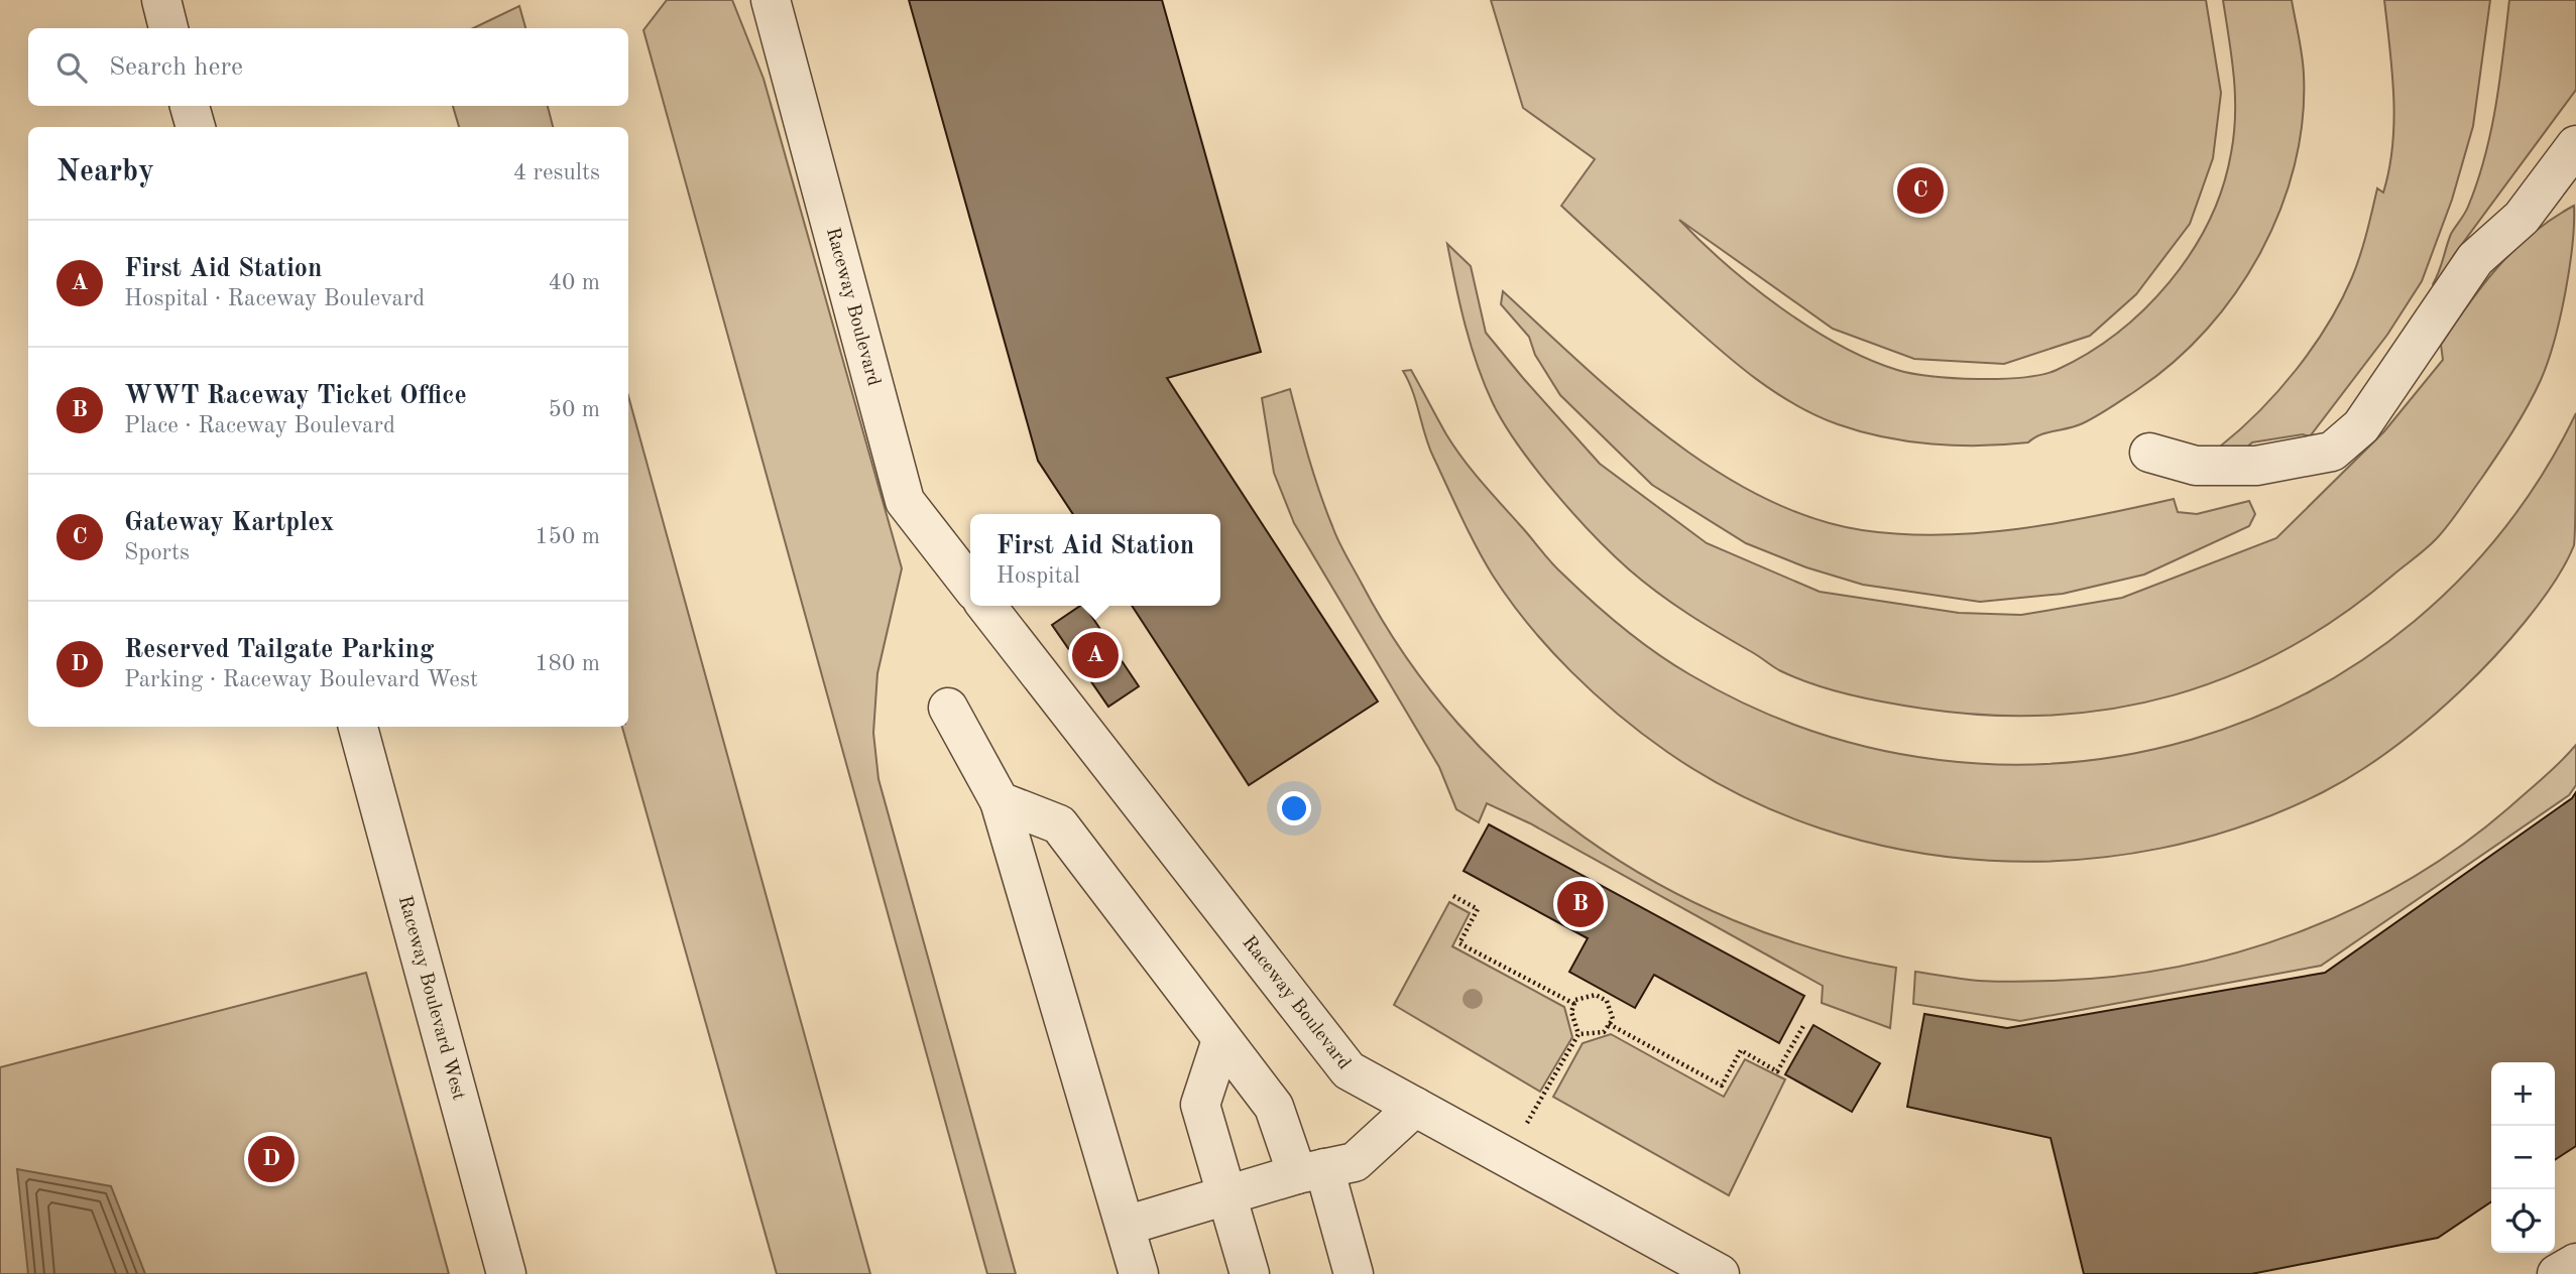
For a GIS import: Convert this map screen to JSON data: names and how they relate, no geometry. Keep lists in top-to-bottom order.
{
  "streets": {
    "street": ["Raceway Boulevard", "Raceway Boulevard West"]
  },
  "page": {
    "search": "Search here",
    "heading": ["Nearby", "4 results"],
    "pins": [
      "C",
      "A",
      "B",
      "D"
    ],
    "list": [
      {
        "mark": "A",
        "name": "First Aid Station",
        "note": "Hospital · Raceway Boulevard",
        "value": "40 m"
      },
      {
        "mark": "B",
        "name": "WWT Raceway Ticket Office",
        "note": "Place · Raceway Boulevard",
        "value": "50 m"
      },
      {
        "mark": "C",
        "name": "Gateway Kartplex",
        "note": "Sports",
        "value": "150 m"
      },
      {
        "mark": "D",
        "name": "Reserved Tailgate Parking",
        "note": "Parking · Raceway Boulevard West",
        "value": "180 m"
      }
    ],
    "popup": ["First Aid Station", "Hospital"],
    "map_buttons": ["+", "−"]
  }
}
